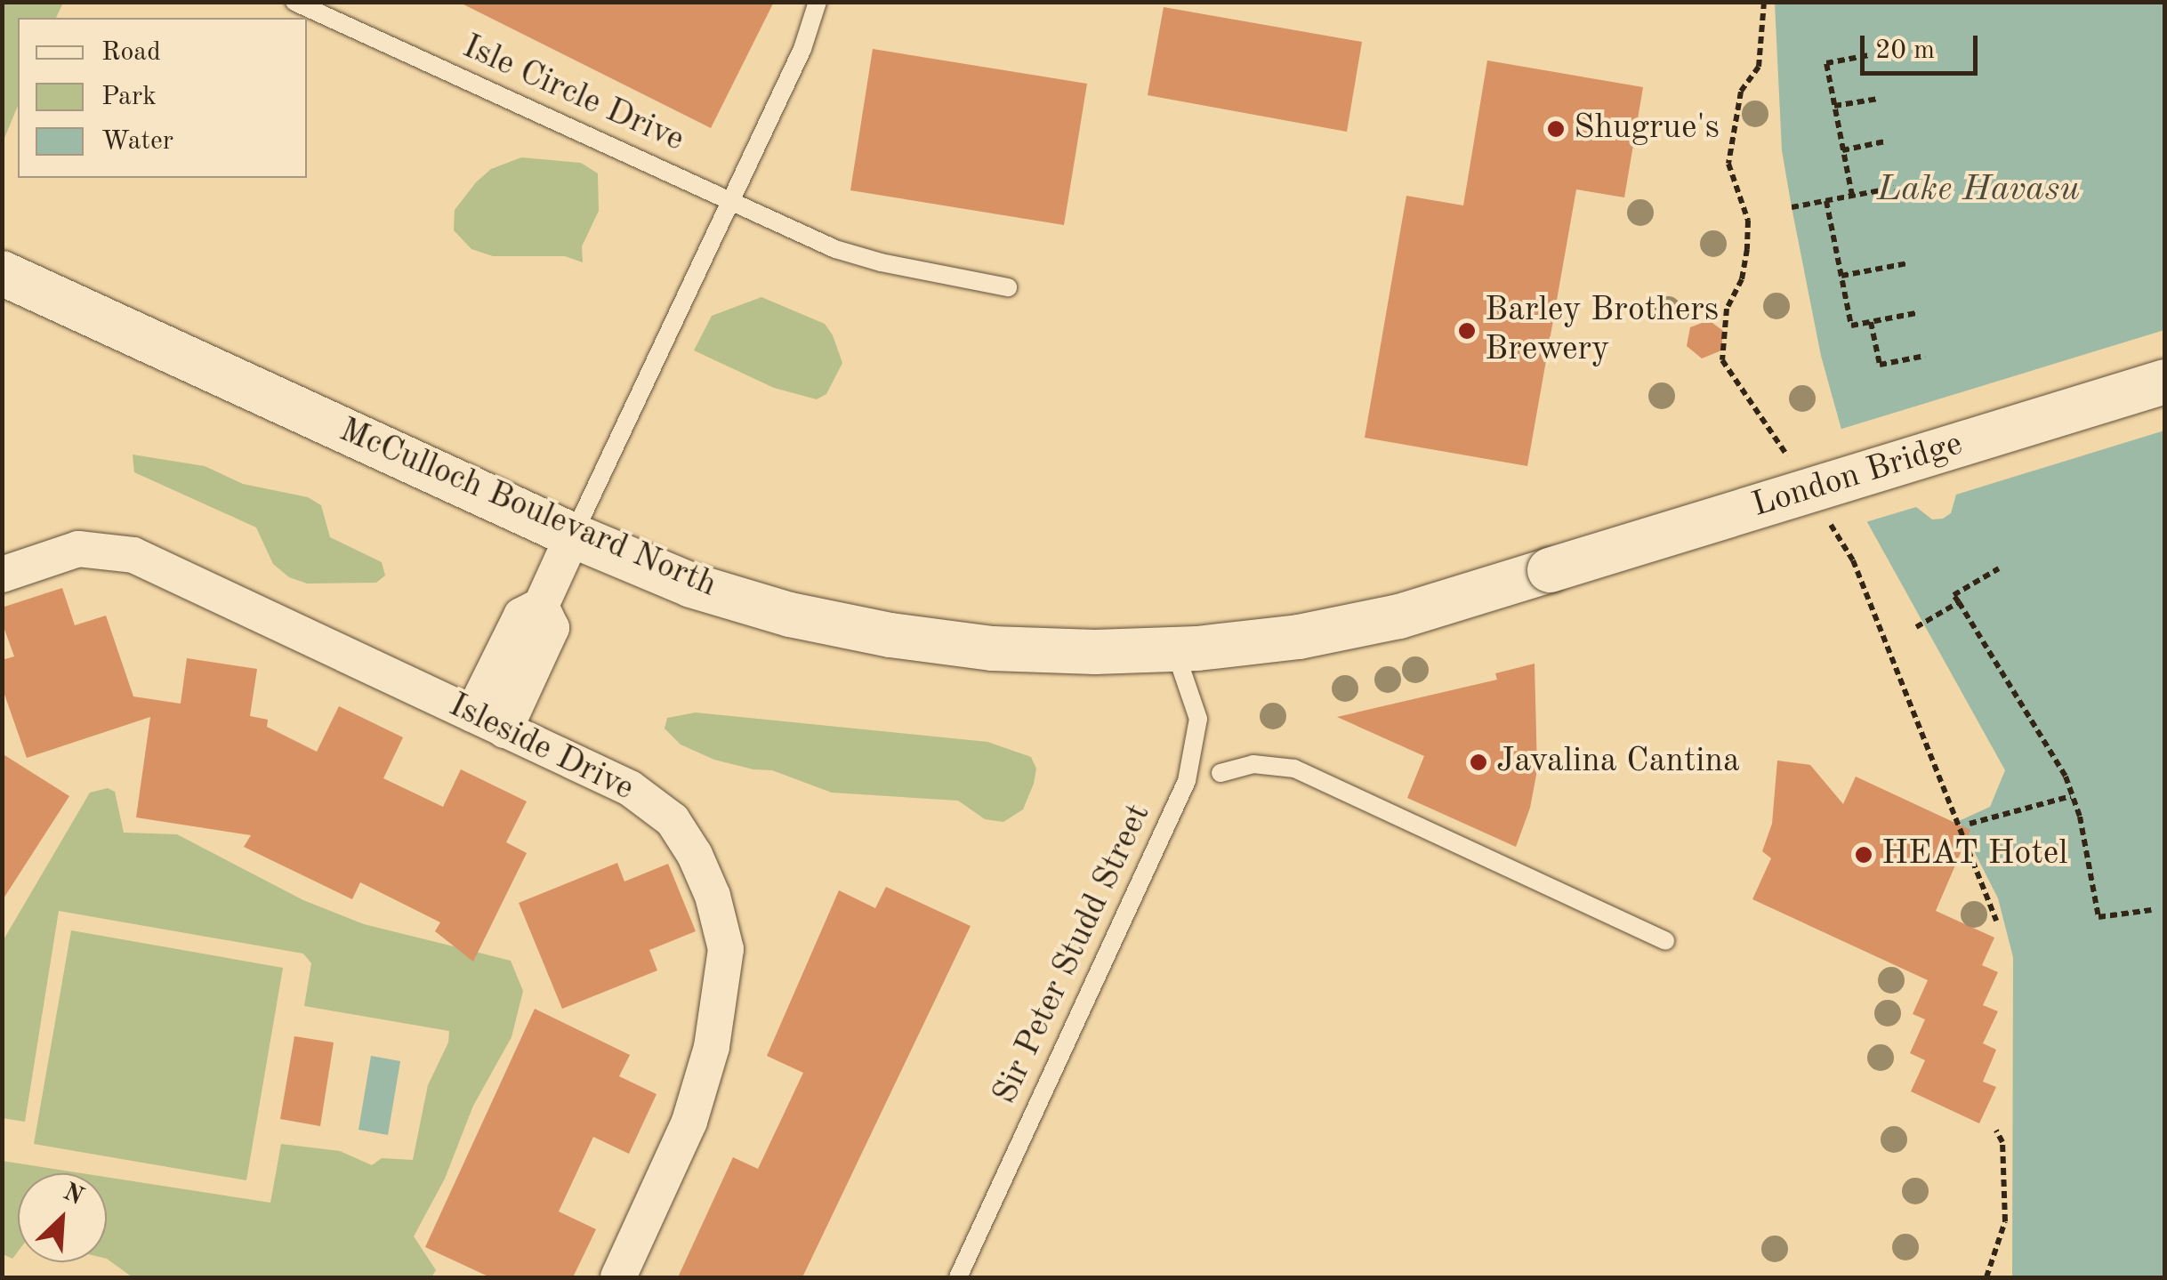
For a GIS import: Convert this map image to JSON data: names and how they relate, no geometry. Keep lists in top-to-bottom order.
{
  "streets": {
    "street": ["London Bridge", "McCulloch Boulevard North", "Isleside Drive"],
    "lane": ["Isle Circle Drive", "Sir Peter Studd Street"]
  },
  "crossings": [
    ["London Bridge", "McCulloch Boulevard North"],
    ["McCulloch Boulevard North", "Sir Peter Studd Street"]
  ],
  "water": ["Lake Havasu"],
  "places": [
    "Shugrue's",
    "Barley Brothers Brewery",
    "Javalina Cantina",
    "HEAT Hotel"
  ],
  "legend": ["Road", "Park", "Water"],
  "scale_bar": "20 m",
  "north": "top right"
}
